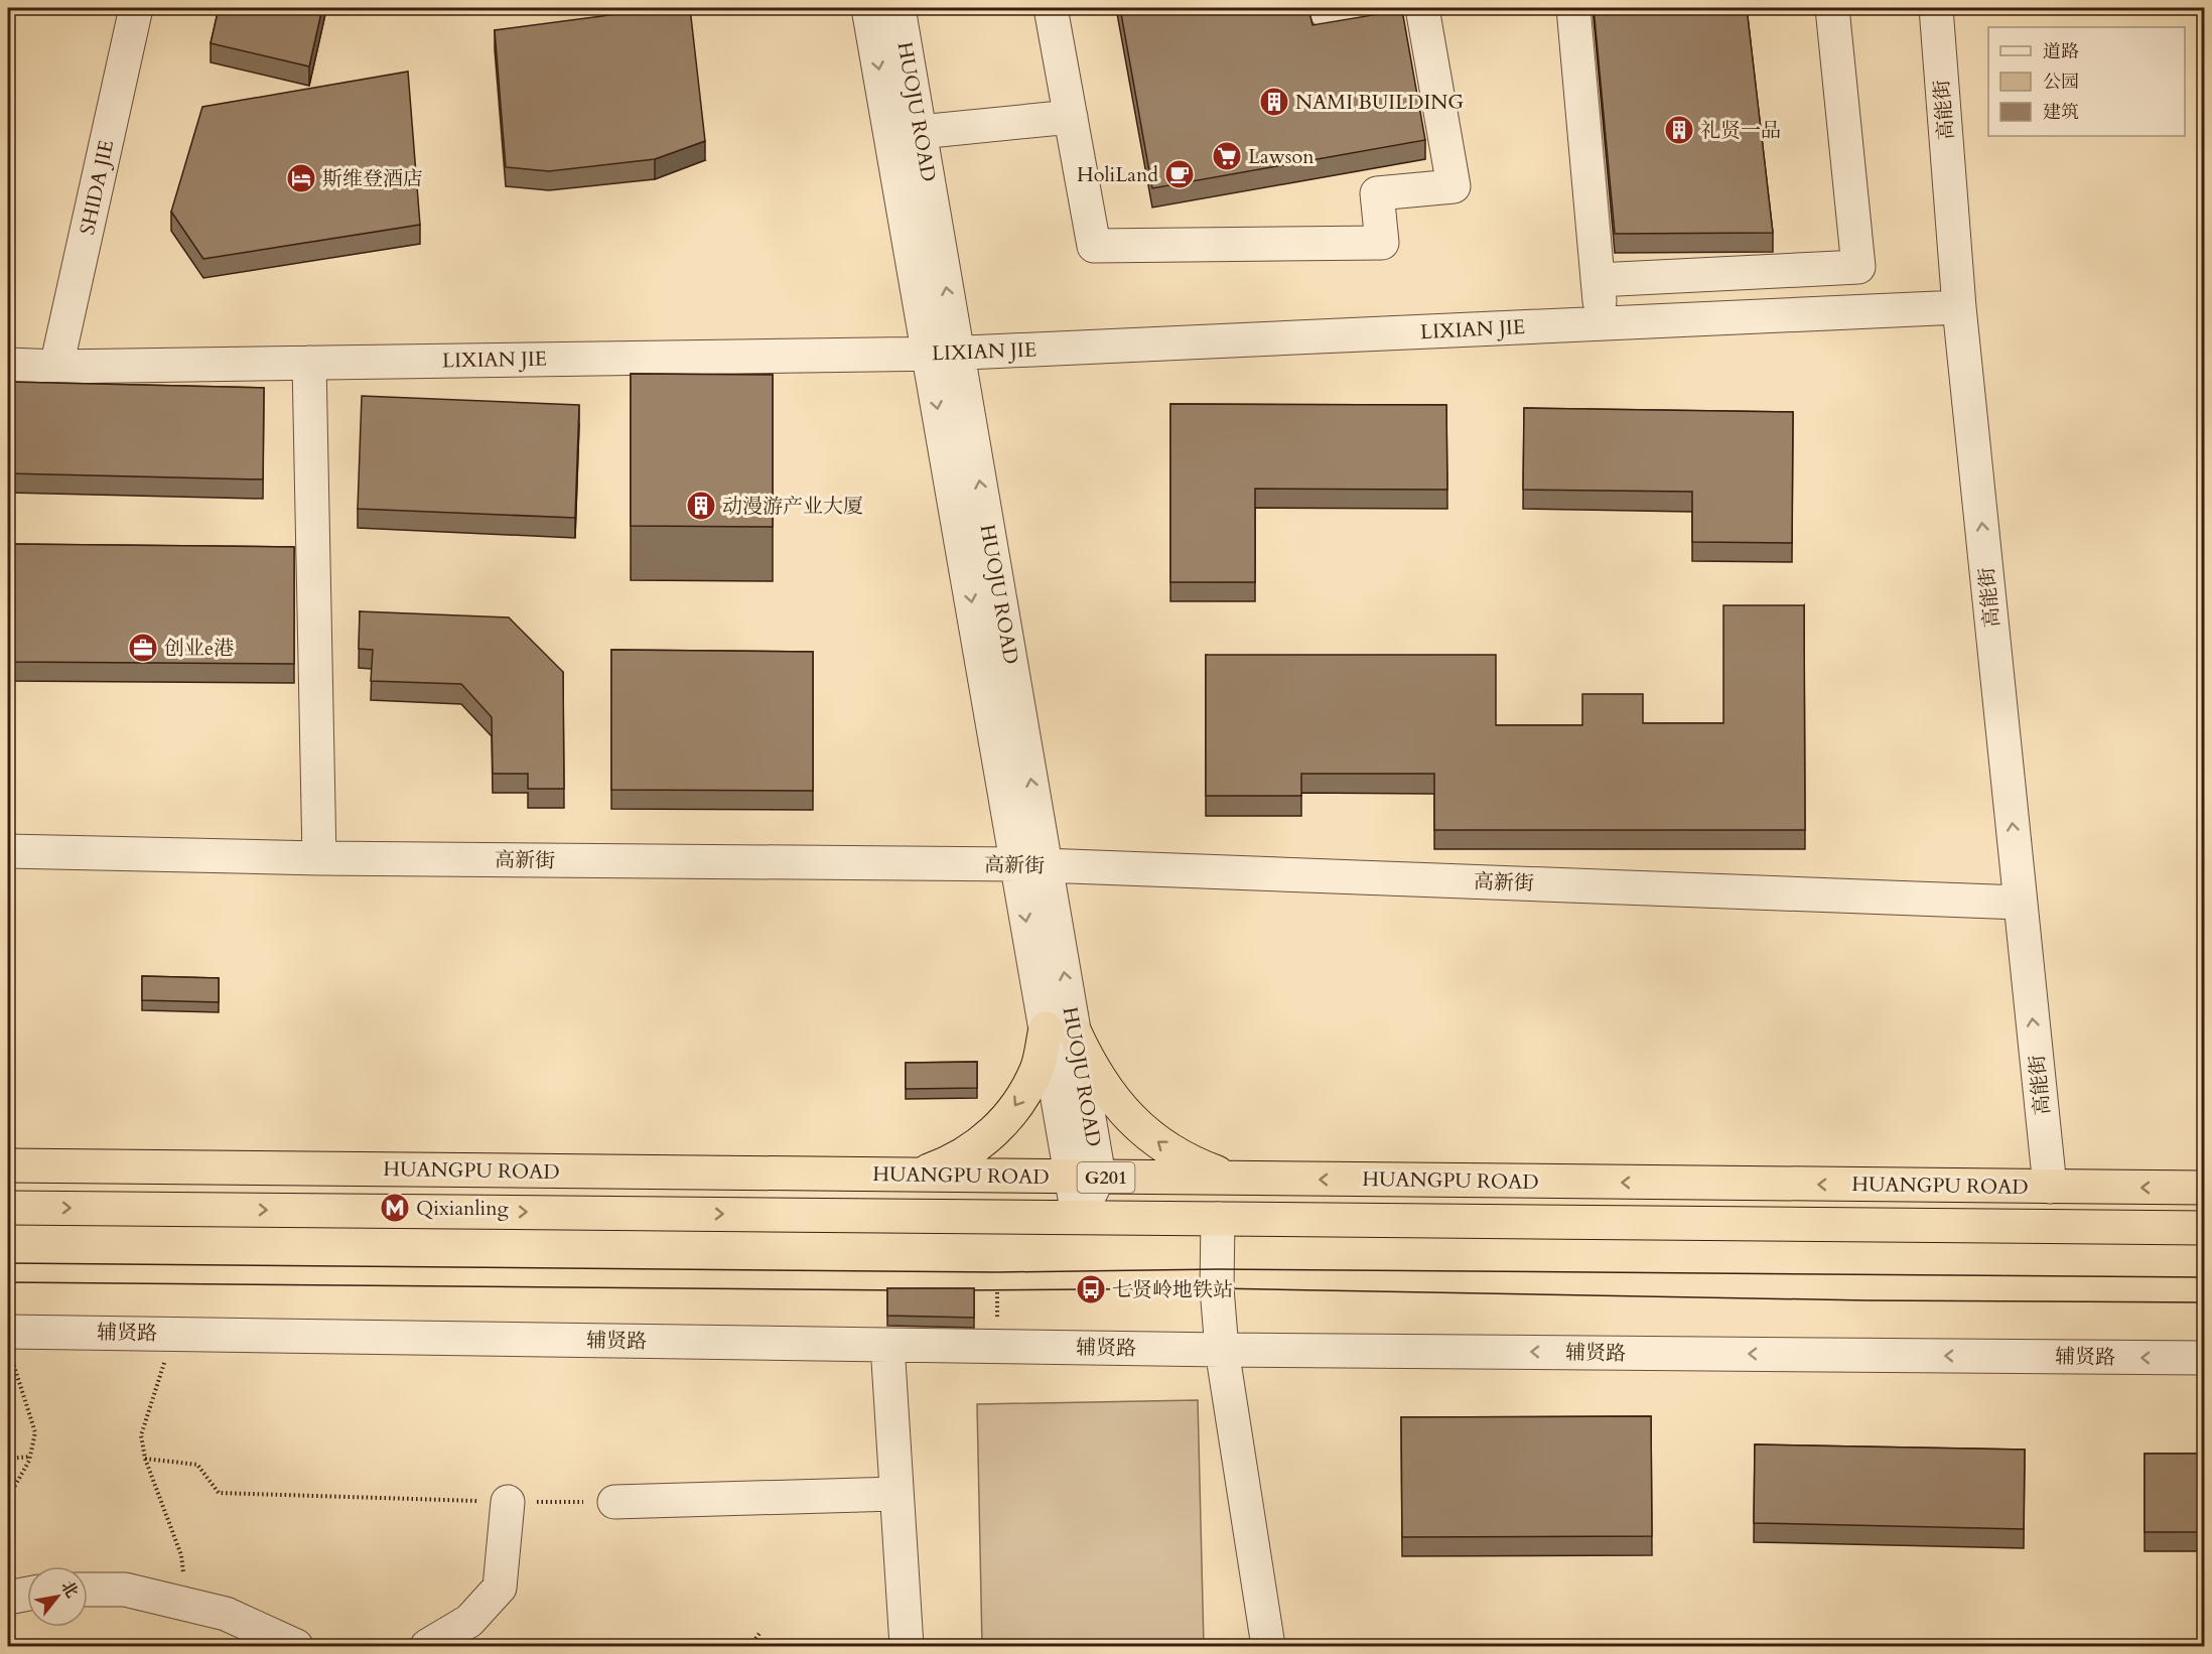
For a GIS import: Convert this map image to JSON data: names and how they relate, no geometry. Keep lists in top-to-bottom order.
{
  "streets": {
    "highway": ["HUANGPU ROAD", "G201"],
    "street": [
      "高能街",
      "HUOJU ROAD",
      "SHIDA JIE",
      "LIXIAN JIE",
      "高新街",
      "辅贤路"
    ]
  },
  "crossings": [
    ["高能街", "LIXIAN JIE"],
    ["高能街", "高新街"],
    ["高能街", "HUANGPU ROAD"],
    ["HUOJU ROAD", "LIXIAN JIE"],
    ["HUOJU ROAD", "高新街"],
    ["HUOJU ROAD", "HUANGPU ROAD"],
    ["SHIDA JIE", "LIXIAN JIE"]
  ],
  "one_way": ["高能街", "辅贤路"],
  "places": {
    "building": ["NAMI BUILDING", "礼贤一品", "动漫游产业大厦"],
    "supermarket": ["Lawson"],
    "cafe": ["HoliLand"],
    "hotel": ["斯维登酒店"],
    "office": ["创业e港"],
    "metro station": ["Qixianling"],
    "bus stop": ["七贤岭地铁站"]
  },
  "legend": ["道路", "公园", "建筑"],
  "north": "top right"
}
